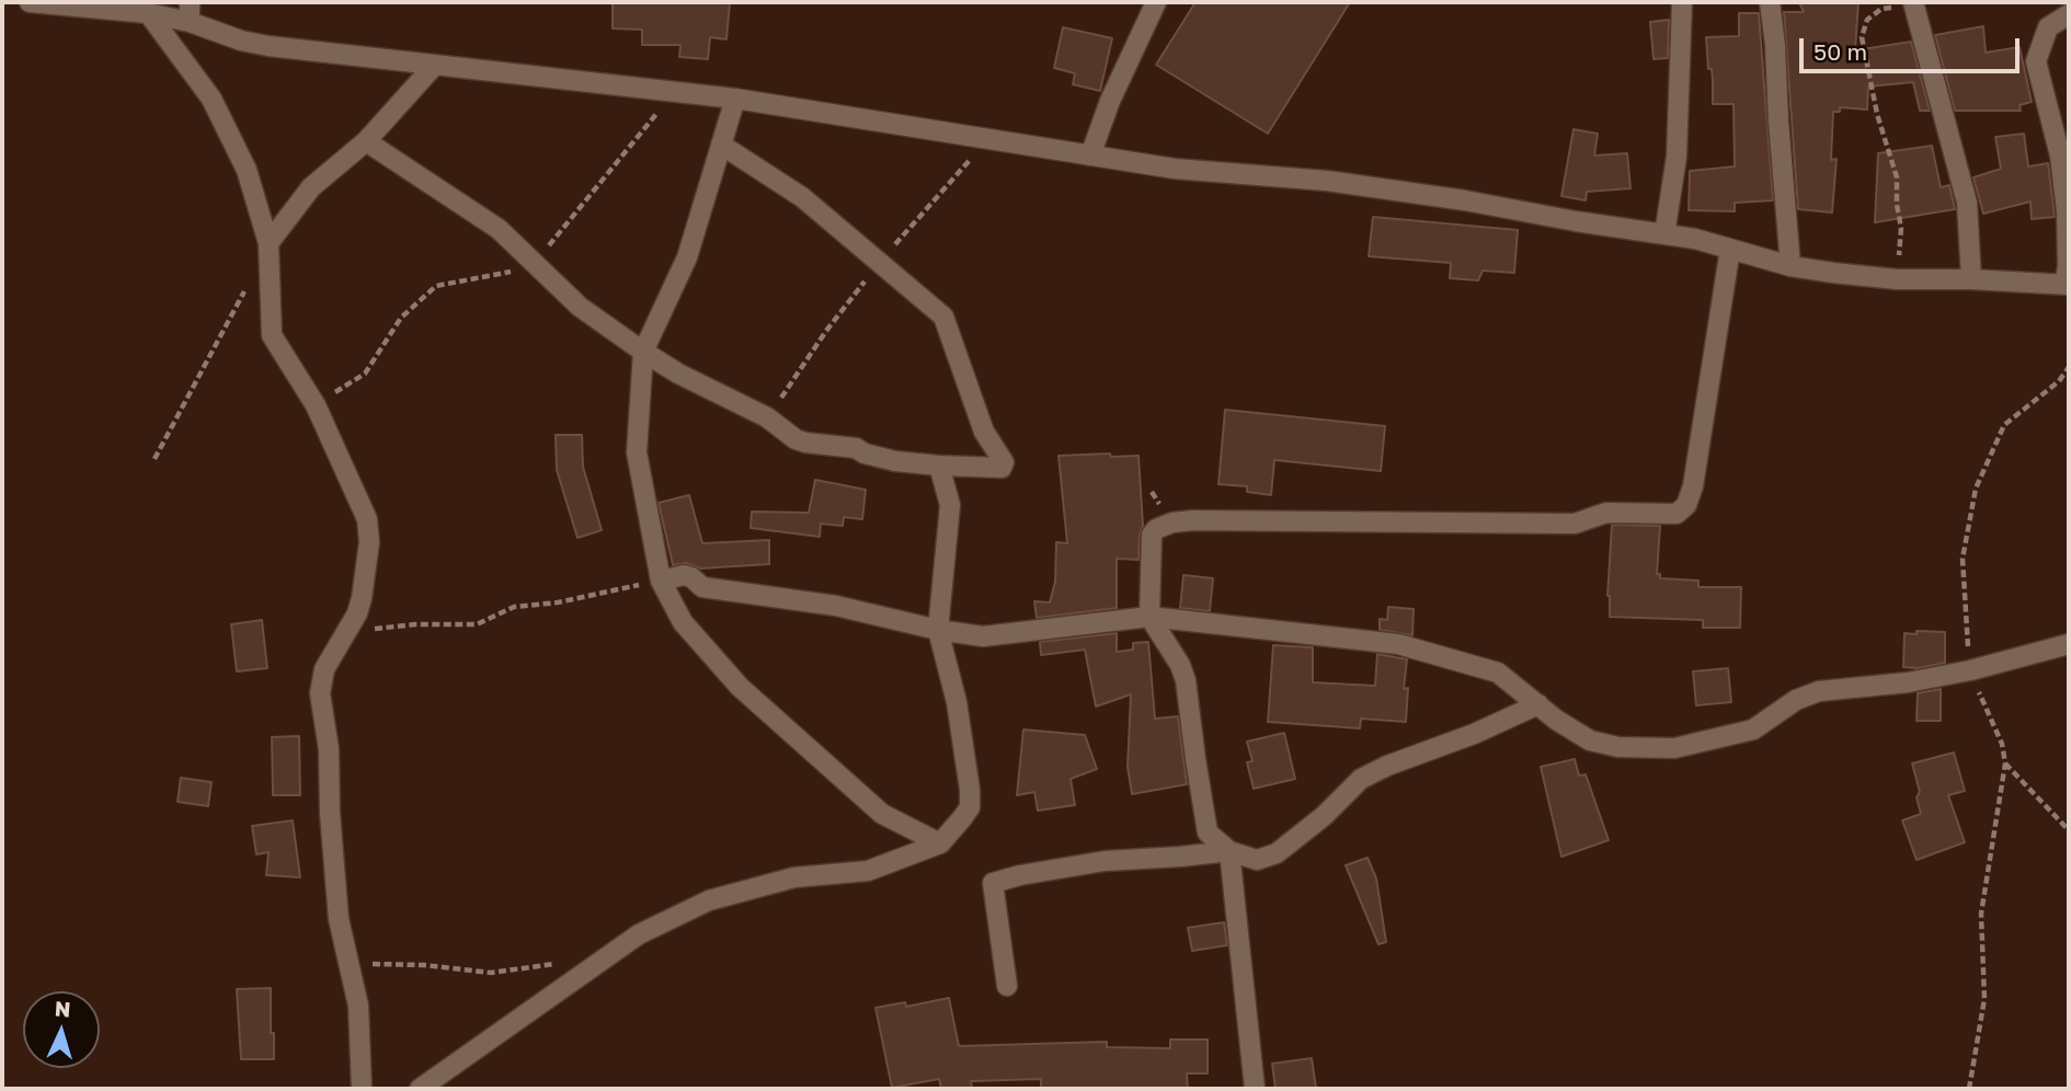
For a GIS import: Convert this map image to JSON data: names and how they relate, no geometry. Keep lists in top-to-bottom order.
{
  "scale_bar": "50 m",
  "north": "top"
}
